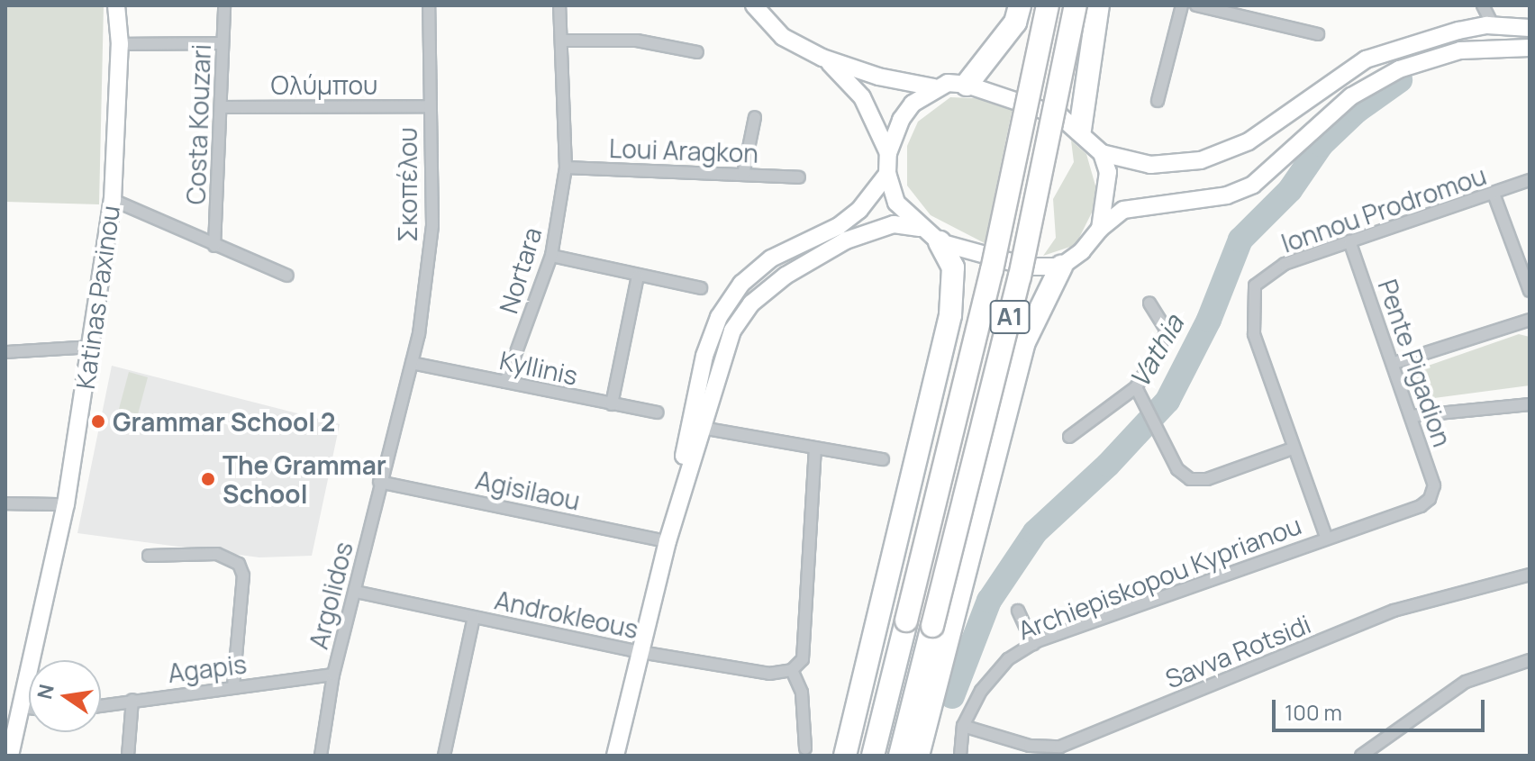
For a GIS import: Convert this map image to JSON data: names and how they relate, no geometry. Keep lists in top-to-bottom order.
{
  "streets": {
    "highway": ["A1"],
    "street": [
      "Ολύμπου",
      "Costa Kouzari",
      "Loui Aragkon",
      "Σκοπέλου",
      "Ionnou Prodromou",
      "Nortara",
      "Katinas Paxinou",
      "Pente Pigadion",
      "Kyllinis",
      "Agisilaou",
      "Archiepiskopou Kyprianou",
      "Argolidos",
      "Androkleous",
      "Savva Rotsidi",
      "Agapis"
    ]
  },
  "crossings": [
    ["Ολύμπου", "Costa Kouzari"],
    ["Ολύμπου", "Σκοπέλου"],
    ["Loui Aragkon", "Nortara"],
    ["Σκοπέλου", "Kyllinis"],
    ["Σκοπέλου", "Argolidos"],
    ["Ionnou Prodromou", "Pente Pigadion"],
    ["Nortara", "Kyllinis"],
    ["Pente Pigadion", "Archiepiskopou Kyprianou"],
    ["Kyllinis", "Argolidos"],
    ["Agisilaou", "Argolidos"],
    ["Archiepiskopou Kyprianou", "Savva Rotsidi"],
    ["Argolidos", "Androkleous"],
    ["Argolidos", "Agapis"]
  ],
  "water": ["Vathia"],
  "places": ["Grammar School 2", "The Grammar School"],
  "scale_bar": "100 m",
  "north": "left"
}
